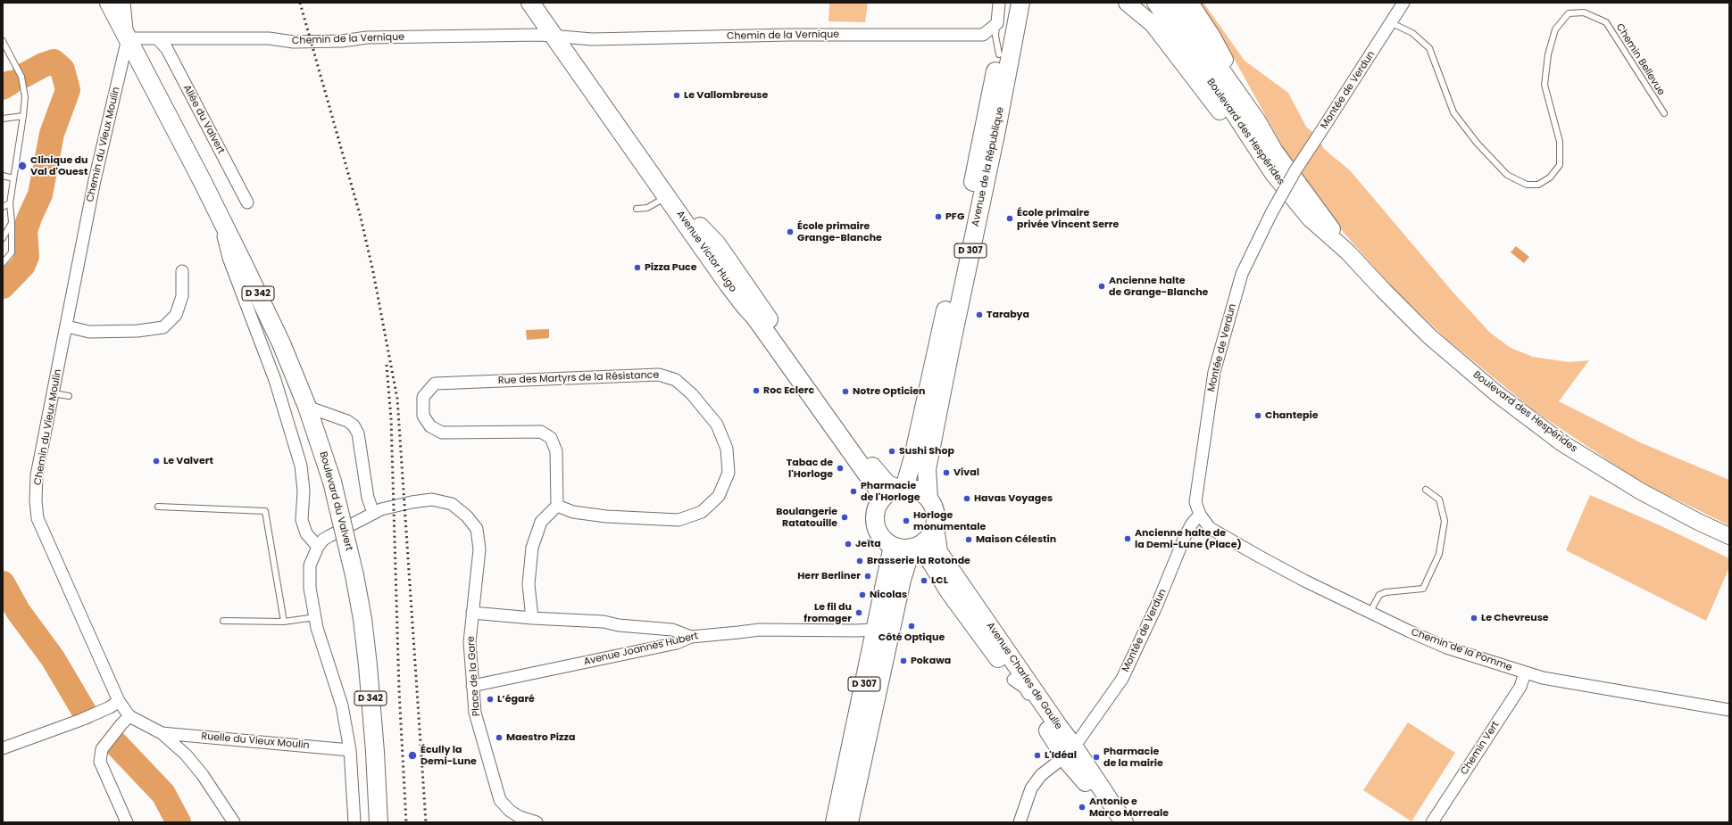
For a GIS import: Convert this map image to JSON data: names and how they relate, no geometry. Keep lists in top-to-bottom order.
{
  "streets": {
    "main road": [
      "Boulevard des Hespérides",
      "Avenue de la République",
      "D 307",
      "Avenue Victor Hugo",
      "D 342",
      "Boulevard du Valvert",
      "Avenue Charles de Gaulle"
    ],
    "street": [
      "Chemin de la Vernique",
      "Montée de Verdun",
      "Allée du Valvert",
      "Chemin du Vieux Moulin",
      "Rue des Martyrs de la Résistance",
      "Avenue Joannès Hubert",
      "Chemin de la Pomme",
      "Place de la Gare",
      "Ruelle du Vieux Moulin",
      "Chemin Vert"
    ],
    "lane": ["Chemin Bellevue"]
  },
  "crossings": [
    ["Chemin de la Vernique", "Allée du Valvert"],
    ["Chemin de la Vernique", "Chemin du Vieux Moulin"],
    ["Chemin de la Vernique", "Avenue de la République"],
    ["Chemin de la Vernique", "Avenue Victor Hugo"],
    ["Chemin de la Vernique", "D 342"],
    ["Chemin de la Vernique", "Boulevard du Valvert"],
    ["Chemin Bellevue", "Montée de Verdun"],
    ["Montée de Verdun", "Chemin de la Pomme"],
    ["Montée de Verdun", "Avenue Charles de Gaulle"],
    ["Chemin du Vieux Moulin", "D 342"],
    ["Chemin du Vieux Moulin", "Boulevard du Valvert"],
    ["Chemin du Vieux Moulin", "Ruelle du Vieux Moulin"],
    ["Avenue de la République", "D 307"],
    ["Avenue de la République", "Avenue Victor Hugo"],
    ["Avenue de la République", "Avenue Charles de Gaulle"],
    ["D 307", "Avenue Victor Hugo"],
    ["D 307", "Avenue Joannès Hubert"],
    ["D 307", "Avenue Charles de Gaulle"],
    ["Avenue Victor Hugo", "Avenue Charles de Gaulle"],
    ["D 342", "Boulevard du Valvert"],
    ["Avenue Joannès Hubert", "Place de la Gare"],
    ["Chemin de la Pomme", "Chemin Vert"]
  ],
  "places": [
    "Le Vallombreuse",
    "Clinique du Val d'Ouest",
    "PFG",
    "École primaire privée Vincent Serre",
    "École primaire Grange-Blanche",
    "Pizza Puce",
    "Ancienne halte de Grange-Blanche",
    "Tarabya",
    "Roc Eclerc",
    "Notre Opticien",
    "Chantepie",
    "Sushi Shop",
    "Le Valvert",
    "Tabac de l'Horloge",
    "Vival",
    "Pharmacie de l'Horloge",
    "Havas Voyages",
    "Boulangerie Ratatouille",
    "Horloge monumentale",
    "Ancienne halte de la Demi-Lune (Place)",
    "Maison Célestin",
    "Jeïta",
    "Brasserie la Rotonde",
    "Herr Berliner",
    "LCL",
    "Nicolas",
    "Le fil du fromager",
    "Le Chevreuse",
    "Côté Optique",
    "Pokawa",
    "L’égaré",
    "Maestro Pizza",
    "Écully la Demi-Lune",
    "L'Idéal",
    "Pharmacie de la mairie",
    "Antonio e Marco Morreale"
  ]
}
